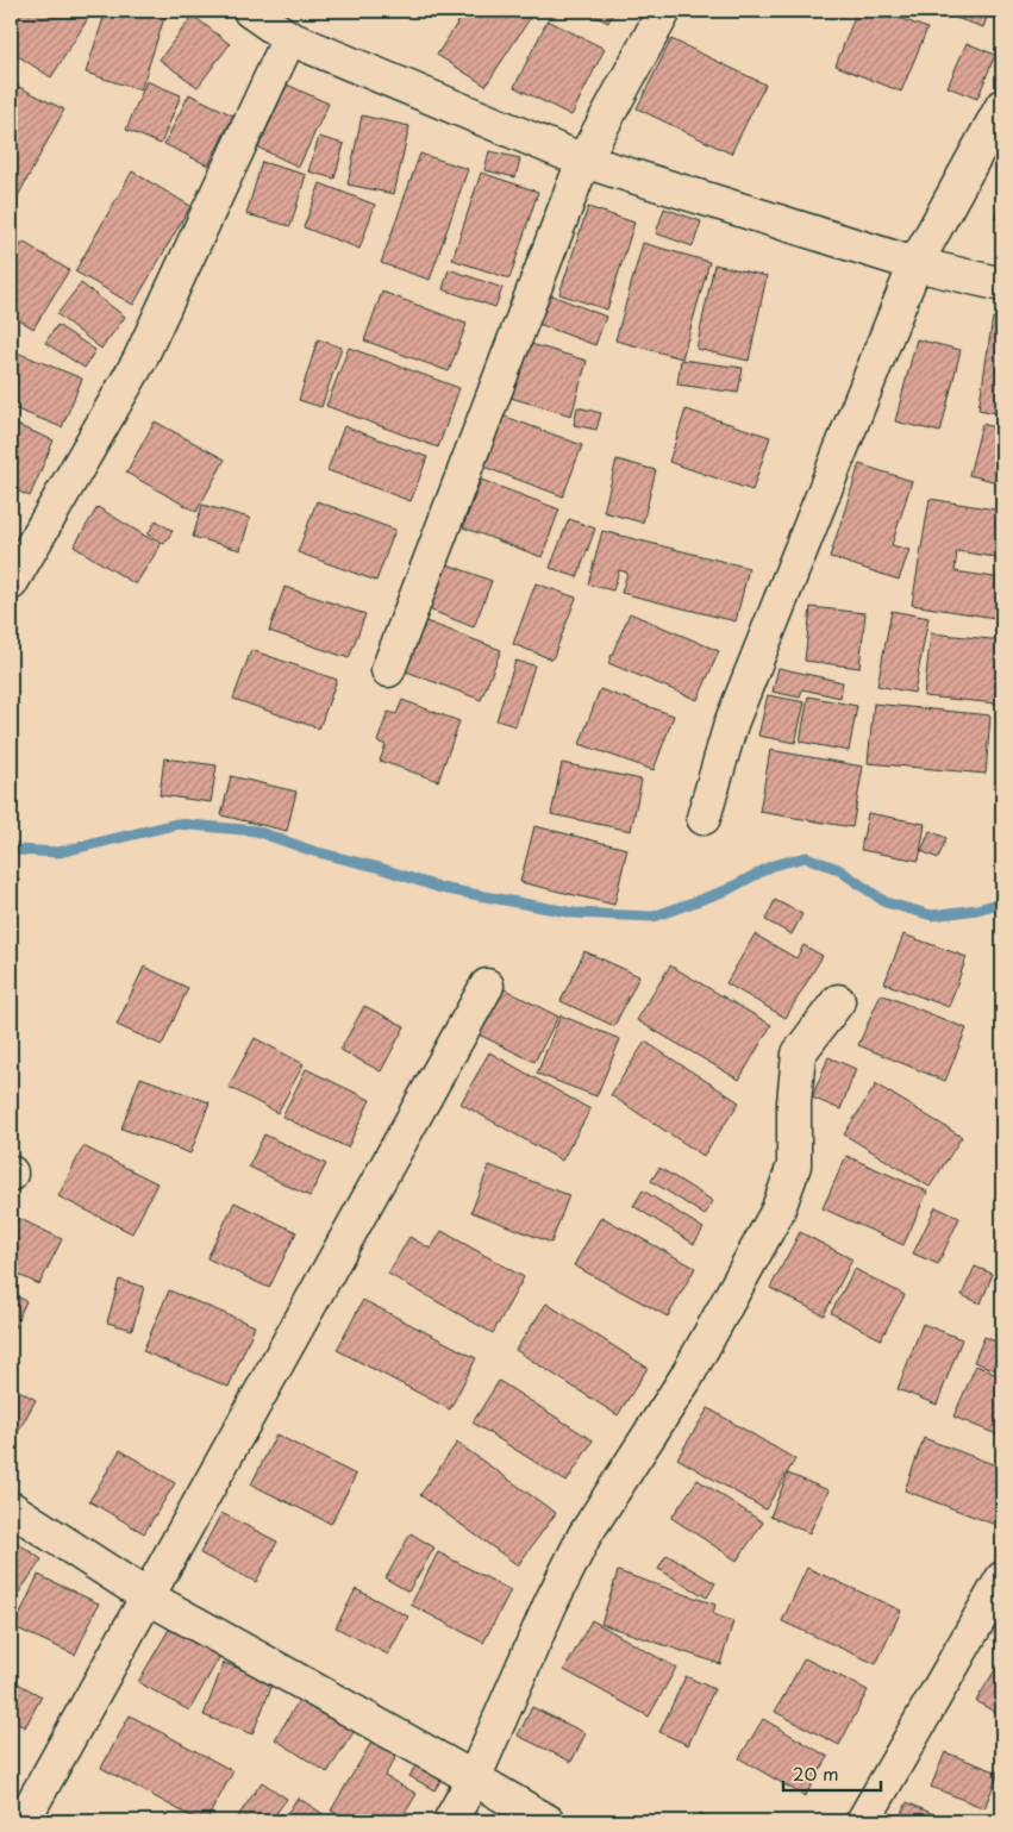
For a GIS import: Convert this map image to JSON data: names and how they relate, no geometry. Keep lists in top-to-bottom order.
{
  "scale_bar": "20 m"
}
